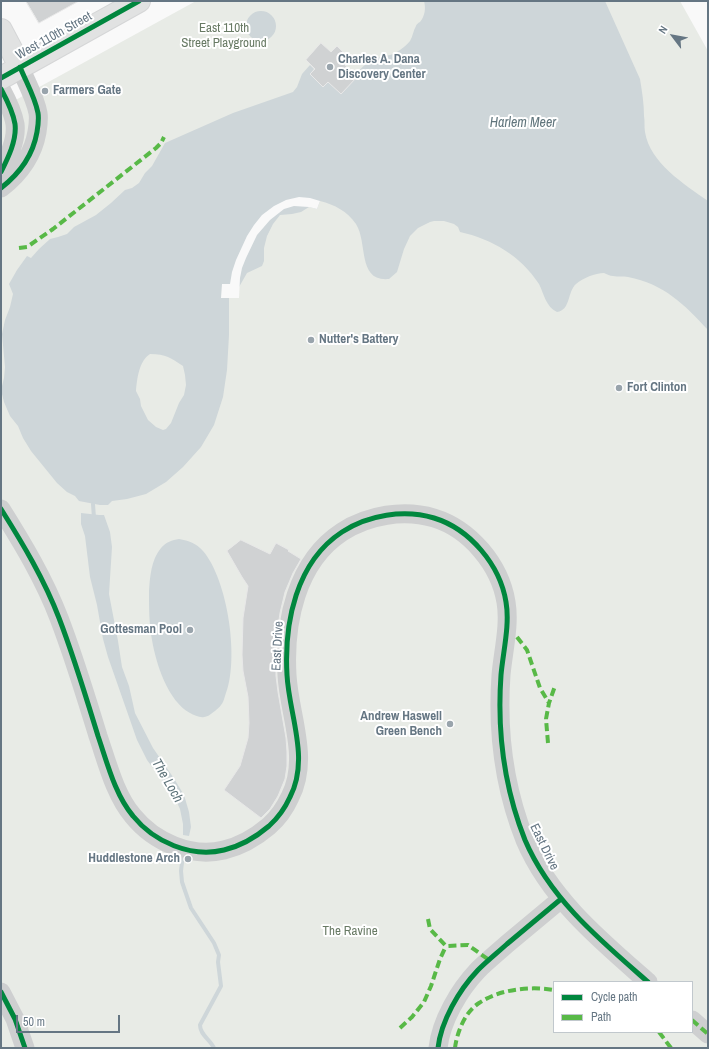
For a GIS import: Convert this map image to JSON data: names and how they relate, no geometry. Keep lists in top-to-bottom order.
{
  "streets": {
    "main road": ["West 110th Street"],
    "street": ["East Drive"]
  },
  "water": ["Harlem Meer", "The Loch"],
  "parks": ["East 110th Street Playground", "The Ravine"],
  "places": [
    "Charles A. Dana Discovery Center",
    "Farmers Gate",
    "Nutter's Battery",
    "Fort Clinton",
    "Gottesman Pool",
    "Andrew Haswell Green Bench",
    "Huddlestone Arch"
  ],
  "legend": ["Cycle path", "Path"],
  "scale_bar": "50 m",
  "north": "top left"
}
